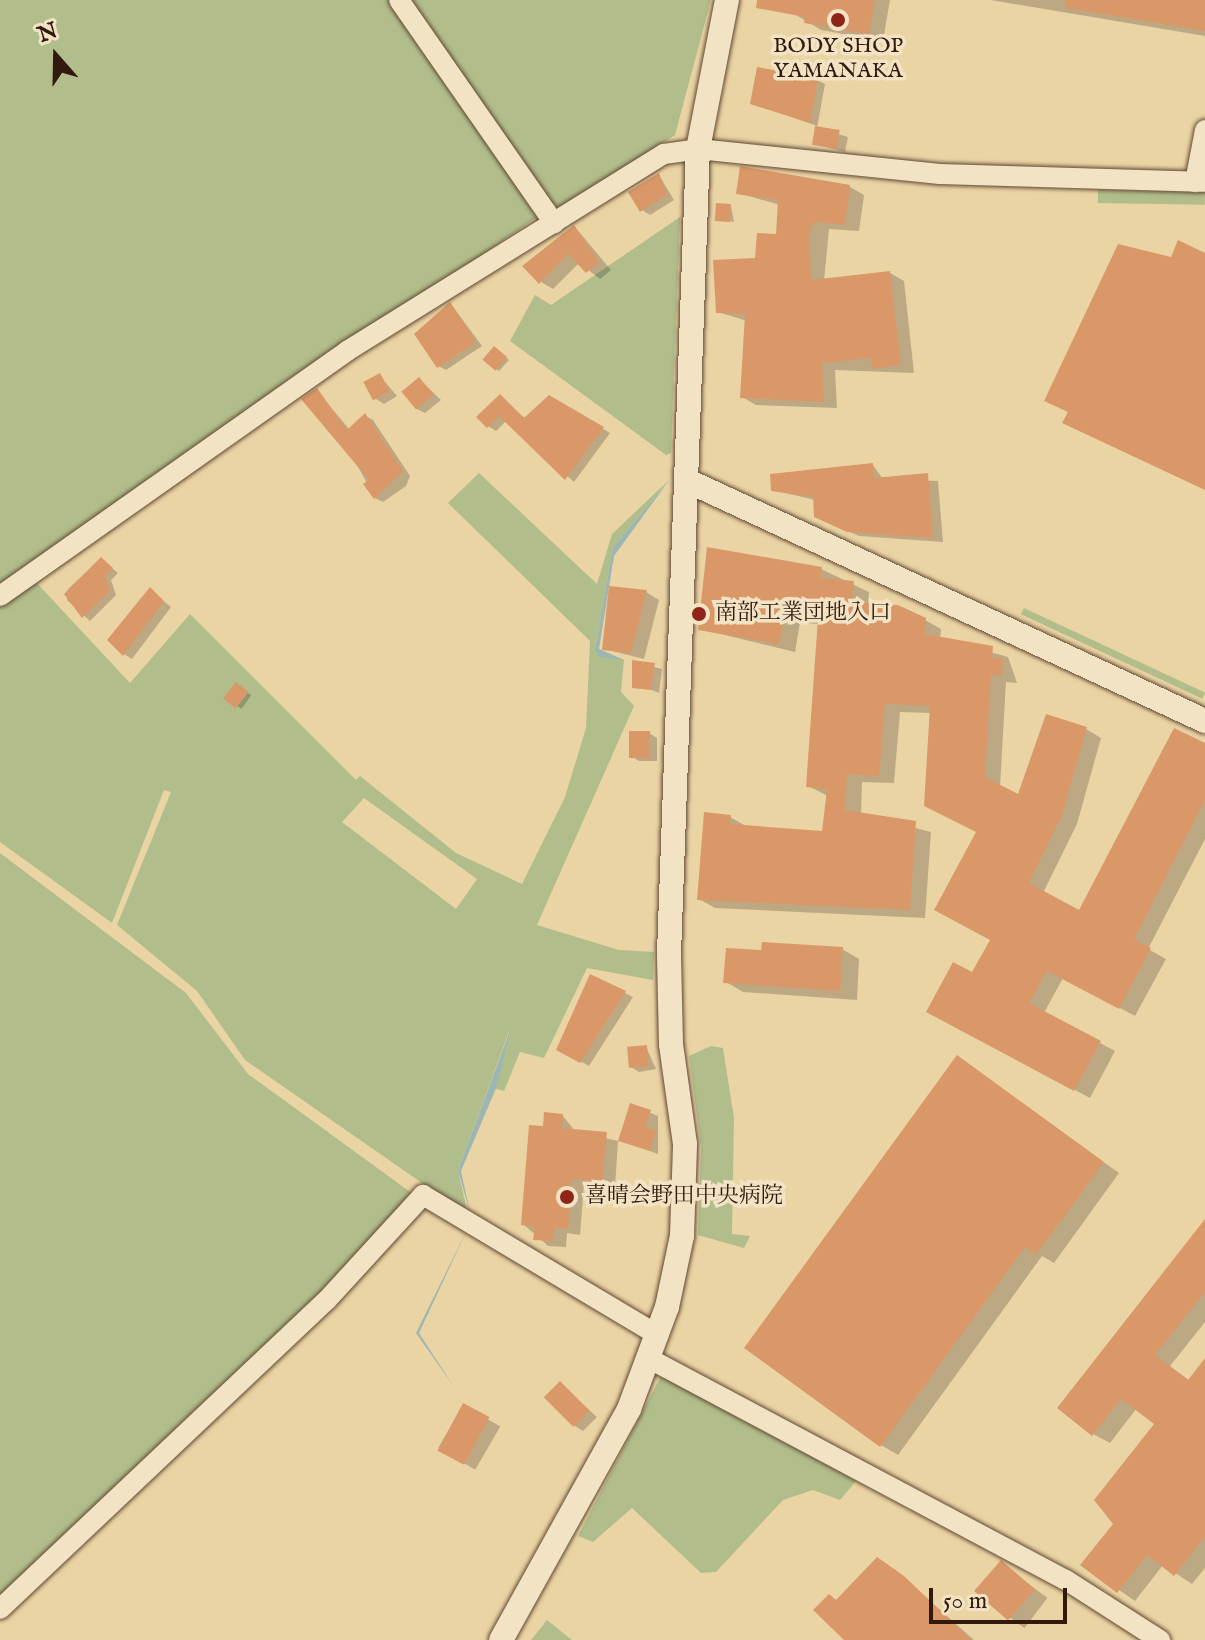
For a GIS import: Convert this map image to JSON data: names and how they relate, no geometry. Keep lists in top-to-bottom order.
{
  "places": ["BODY SHOP YAMANAKA", "南部工業団地入口", "喜晴会野田中央病院"],
  "scale_bar": "50 m",
  "north": "top"
}
